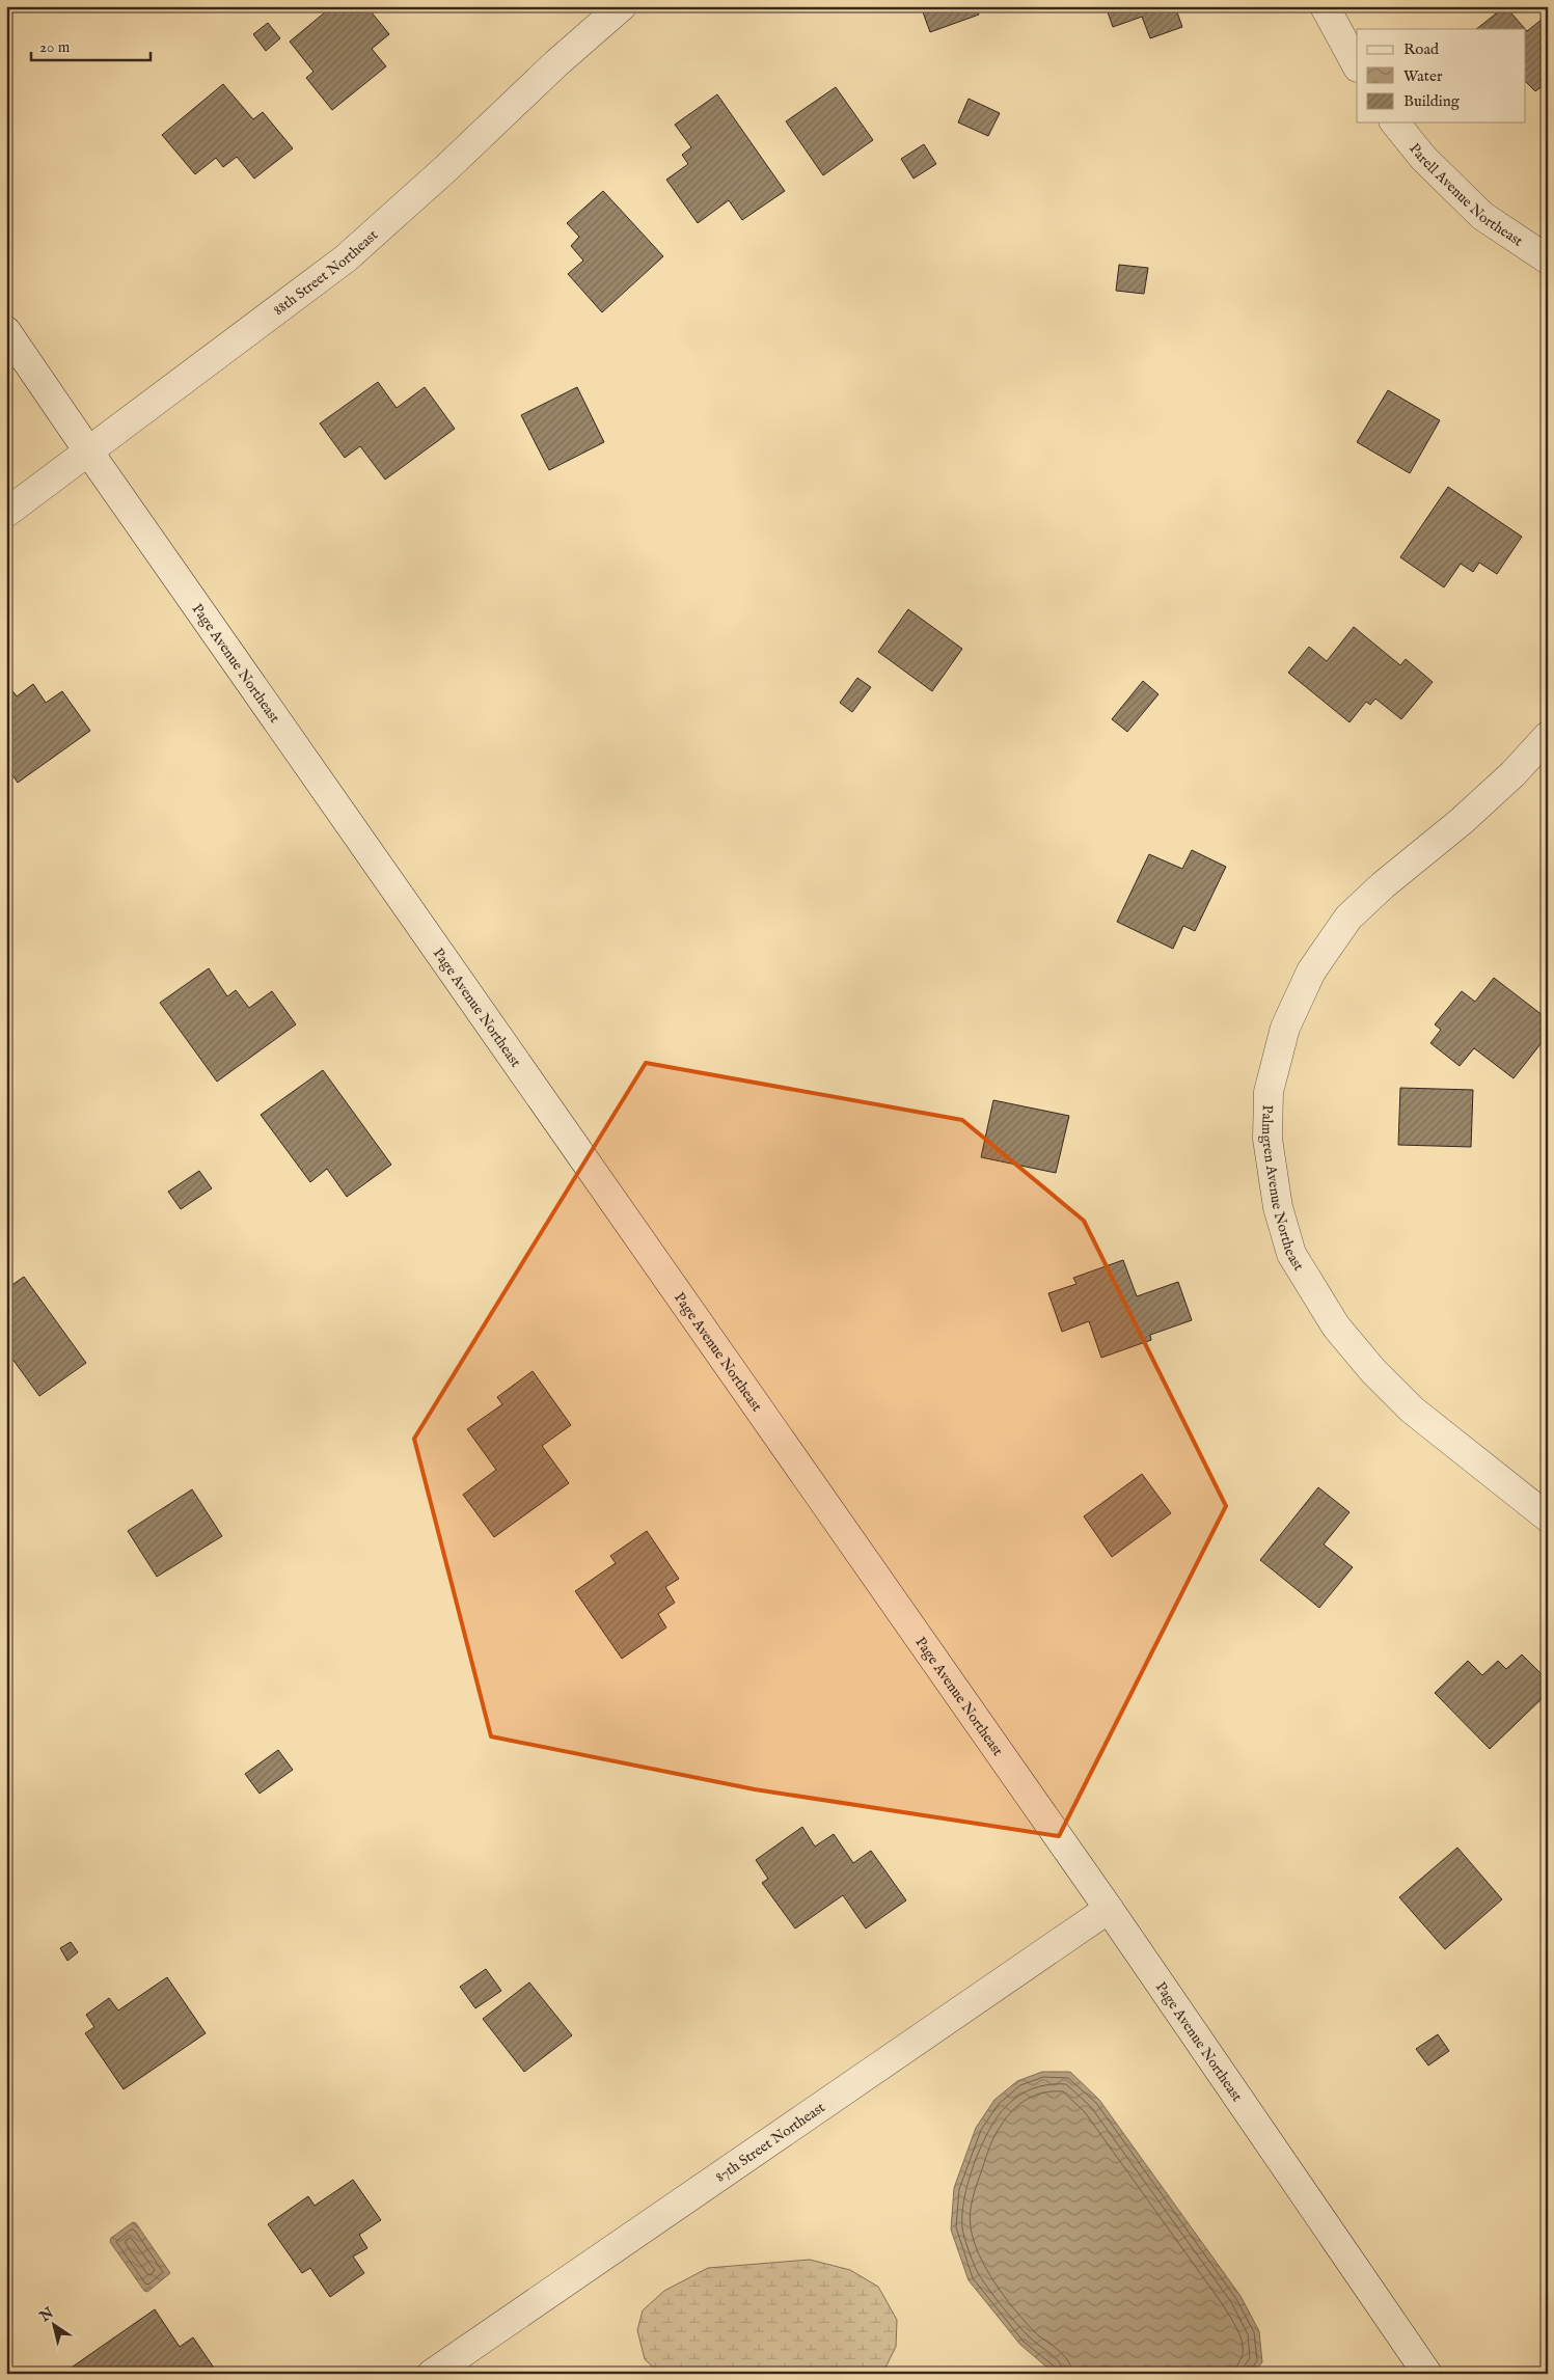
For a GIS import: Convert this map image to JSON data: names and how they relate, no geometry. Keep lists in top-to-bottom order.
{
  "streets": {
    "street": [
      "Parell Avenue Northeast",
      "88th Street Northeast",
      "Page Avenue Northeast",
      "Palmgren Avenue Northeast",
      "87th Street Northeast"
    ]
  },
  "crossings": [
    ["88th Street Northeast", "Page Avenue Northeast"],
    ["Page Avenue Northeast", "87th Street Northeast"]
  ],
  "legend": ["Road", "Water", "Building"],
  "scale_bar": "20 m",
  "north": "top left"
}
